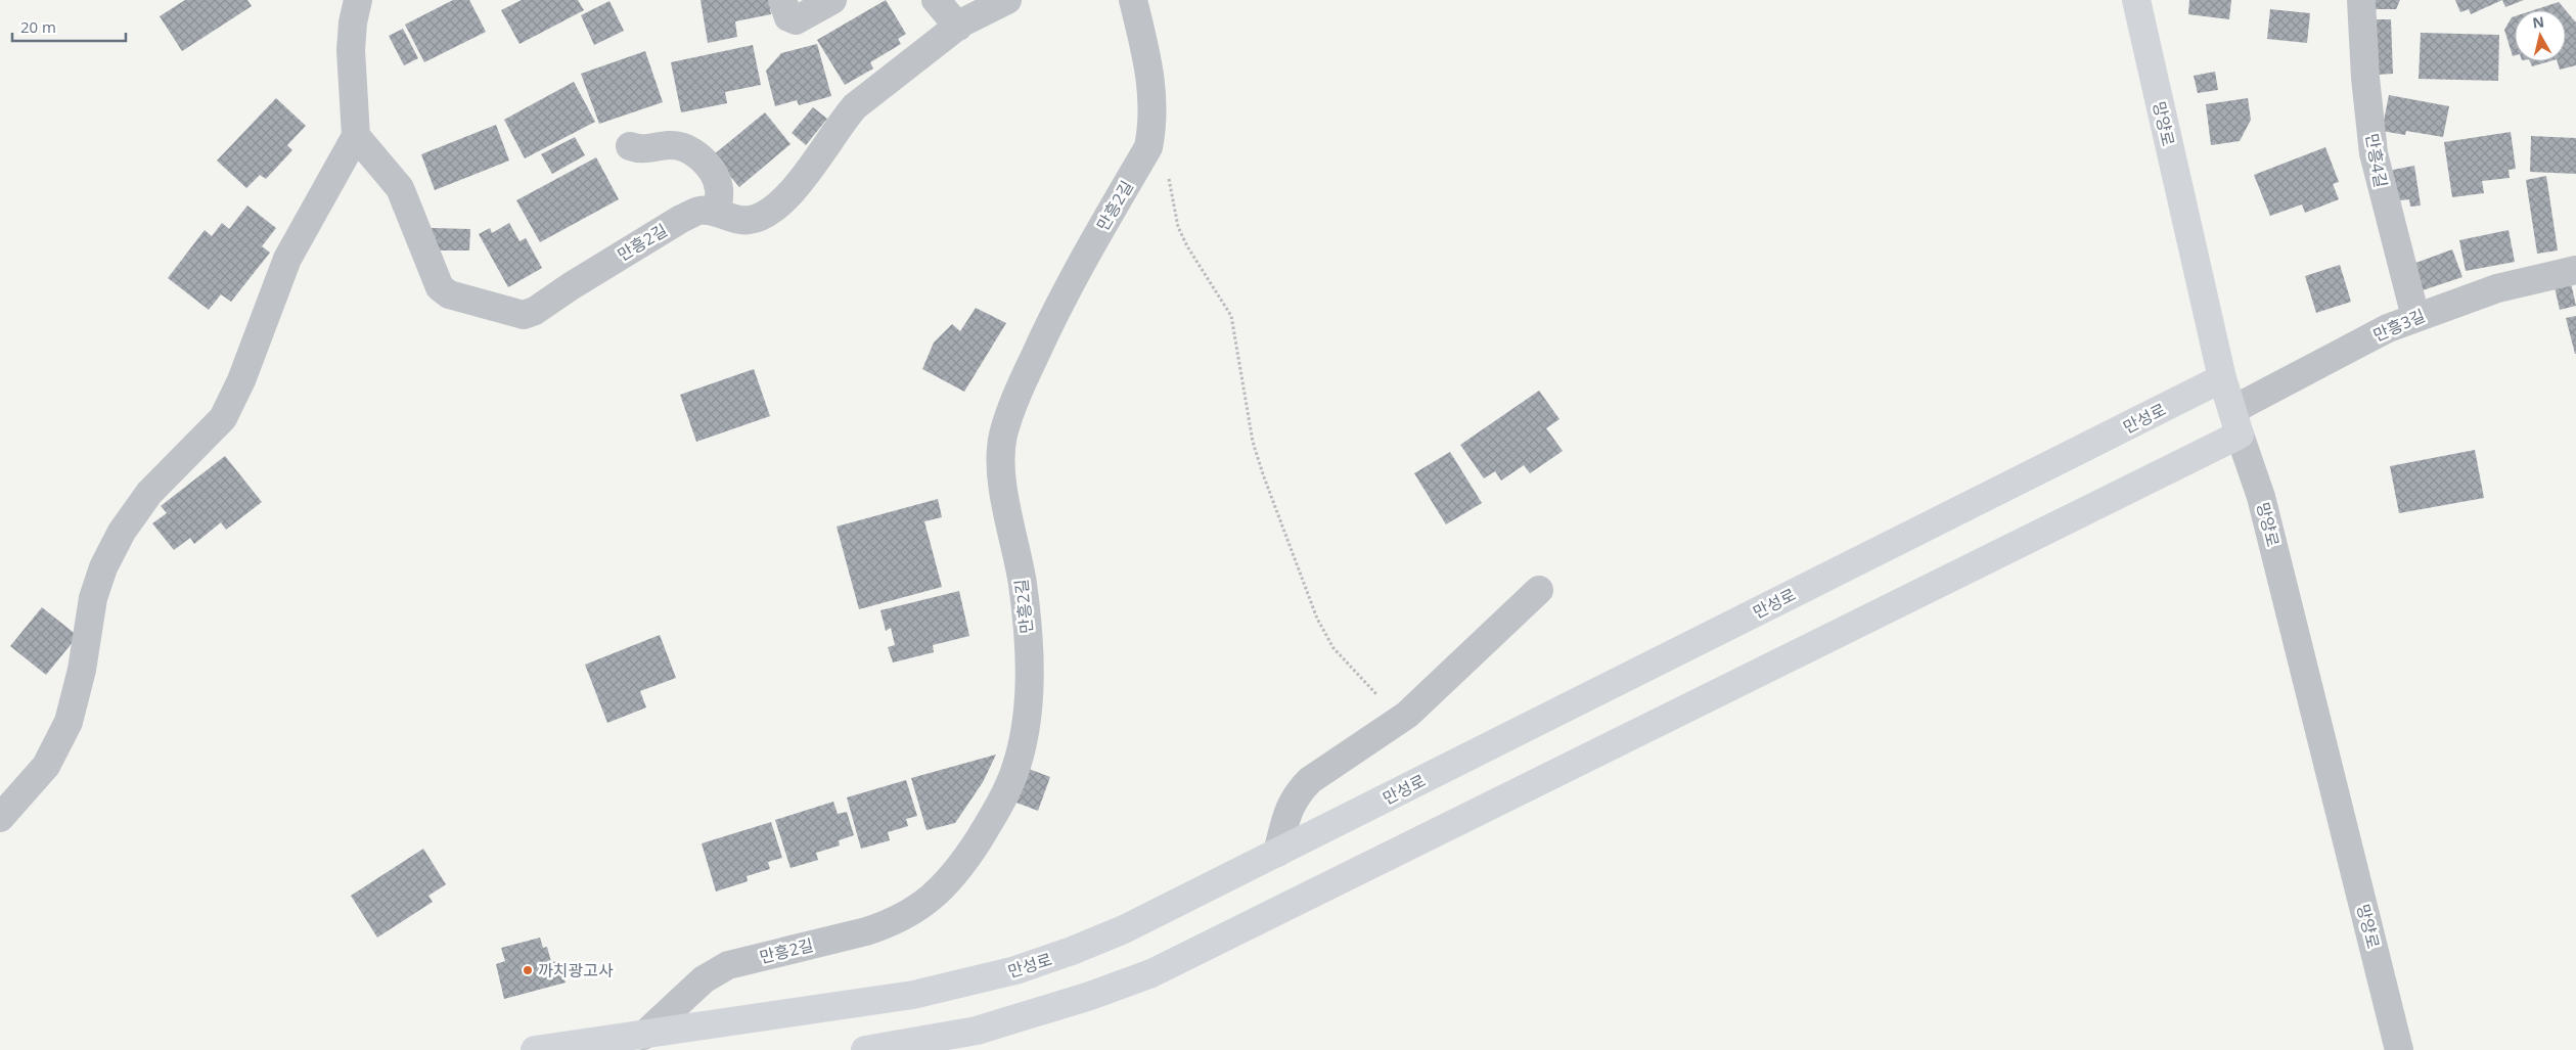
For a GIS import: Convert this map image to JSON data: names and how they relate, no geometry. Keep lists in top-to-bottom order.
{
  "streets": {
    "main road": ["망양로", "만성로"],
    "street": ["만흥4길", "만흥2길", "만흥3길"]
  },
  "crossings": [
    ["망양로", "만흥3길"],
    ["망양로", "만성로"],
    ["만흥4길", "만흥3길"],
    ["만흥2길", "만성로"]
  ],
  "places": ["까치광고사"],
  "scale_bar": "20 m",
  "north": "top"
}
